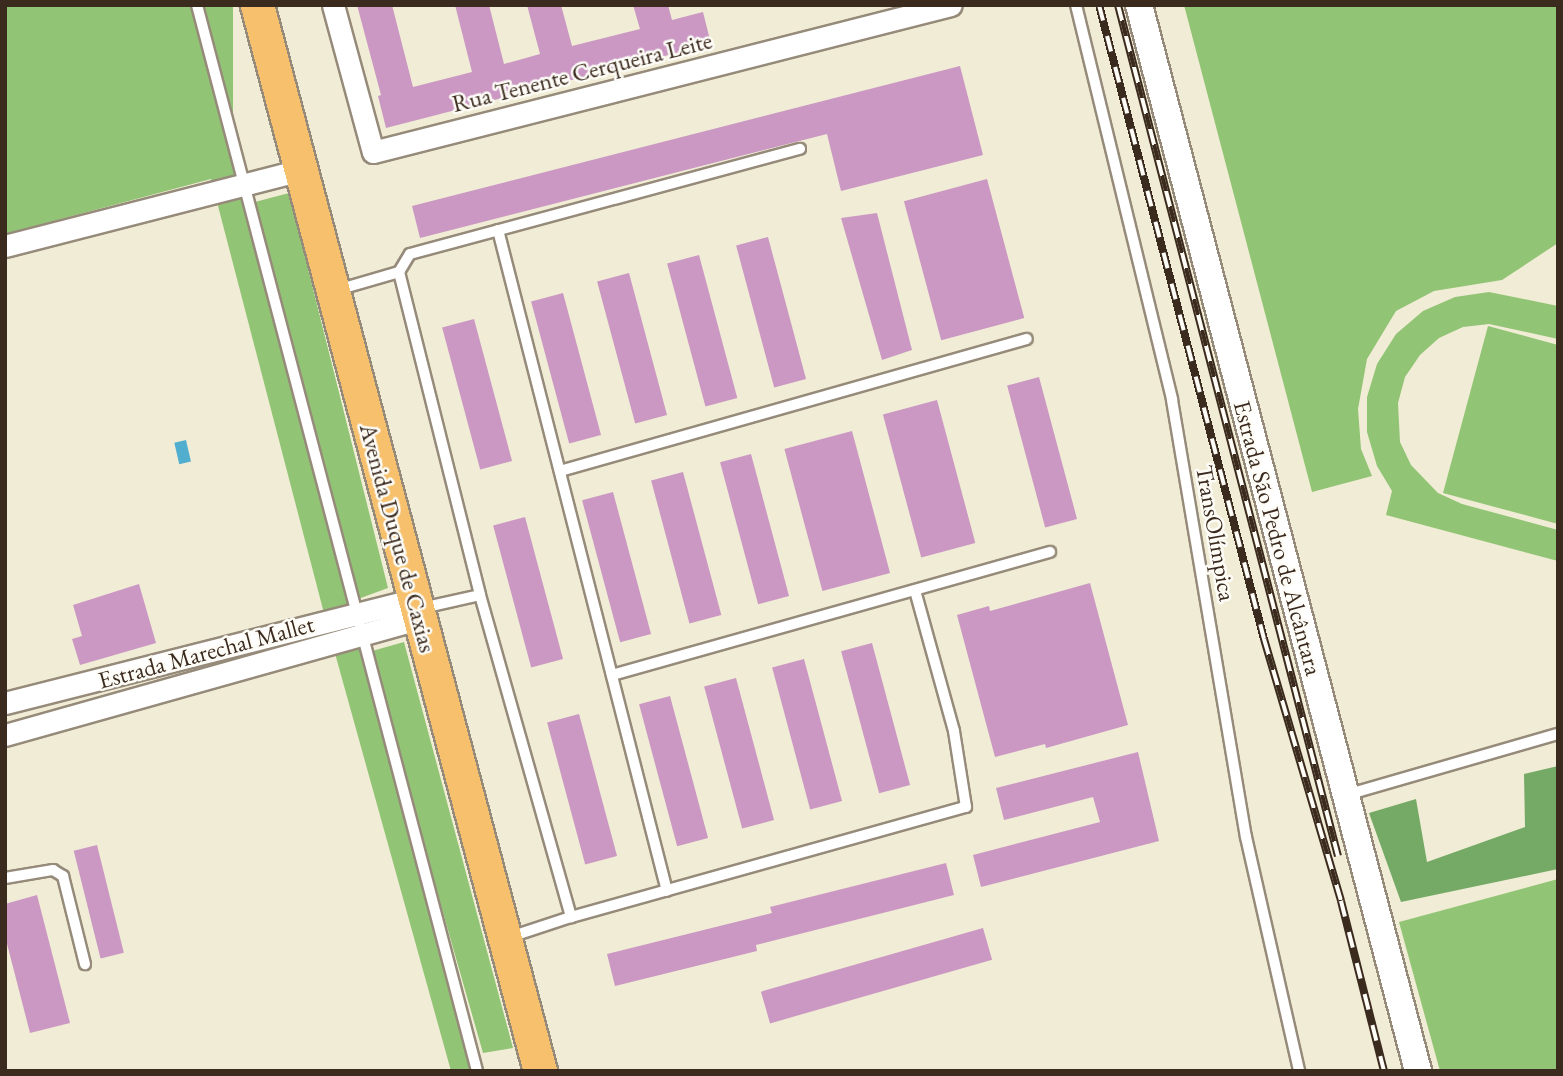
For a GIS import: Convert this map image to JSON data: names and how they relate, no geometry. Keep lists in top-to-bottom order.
{
  "streets": {
    "main road": ["Avenida Duque de Caxias"],
    "street": ["Rua Tenente Cerqueira Leite", "Estrada São Pedro de Alcântara", "Estrada Marechal Mallet"],
    "lane": ["TransOlímpica"]
  },
  "crossings": [
    ["Avenida Duque de Caxias", "Estrada Marechal Mallet"]
  ]
}
